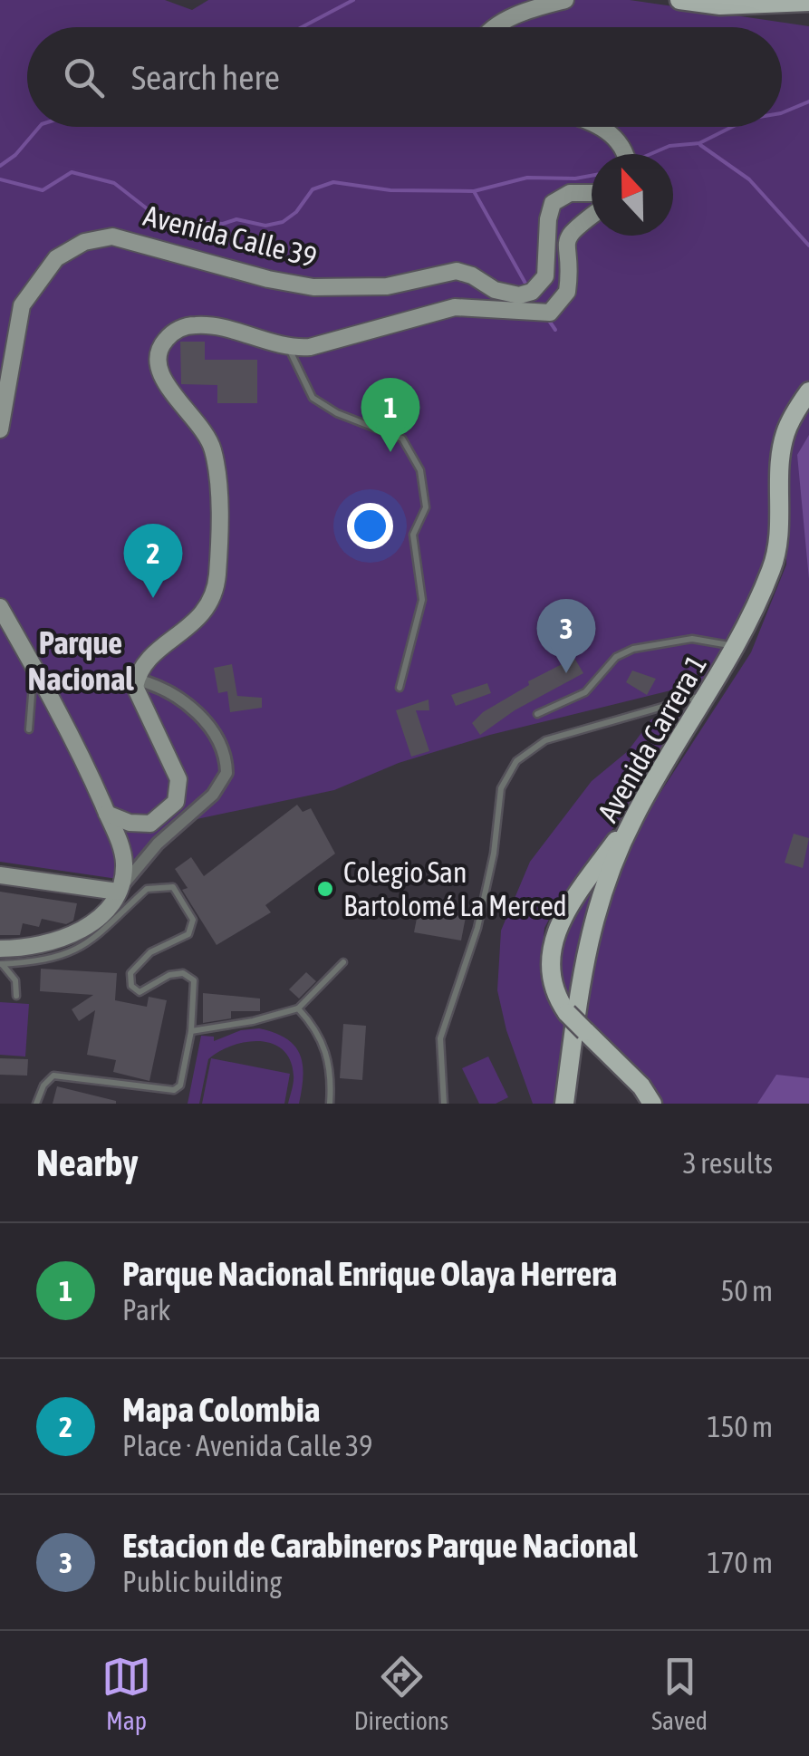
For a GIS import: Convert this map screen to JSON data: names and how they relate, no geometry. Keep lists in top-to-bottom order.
{
  "streets": {
    "main road": ["Avenida Carrera 1"],
    "street": ["Avenida Calle 39"]
  },
  "districts": ["Parque Nacional"],
  "places": ["Colegio San Bartolomé La Merced"],
  "north": "top",
  "page": {
    "search": "Search here",
    "pins": ["1", "2", "3"],
    "heading": ["Nearby", "3 results"],
    "list": [
      {
        "mark": "1",
        "name": "Parque Nacional Enrique Olaya Herrera",
        "note": "Park",
        "value": "50 m"
      },
      {
        "mark": "2",
        "name": "Mapa Colombia",
        "note": "Place · Avenida Calle 39",
        "value": "150 m"
      },
      {
        "mark": "3",
        "name": "Estacion de Carabineros Parque Nacional",
        "note": "Public building",
        "value": "170 m"
      }
    ],
    "nav": ["Map", "Directions", "Saved"]
  }
}
